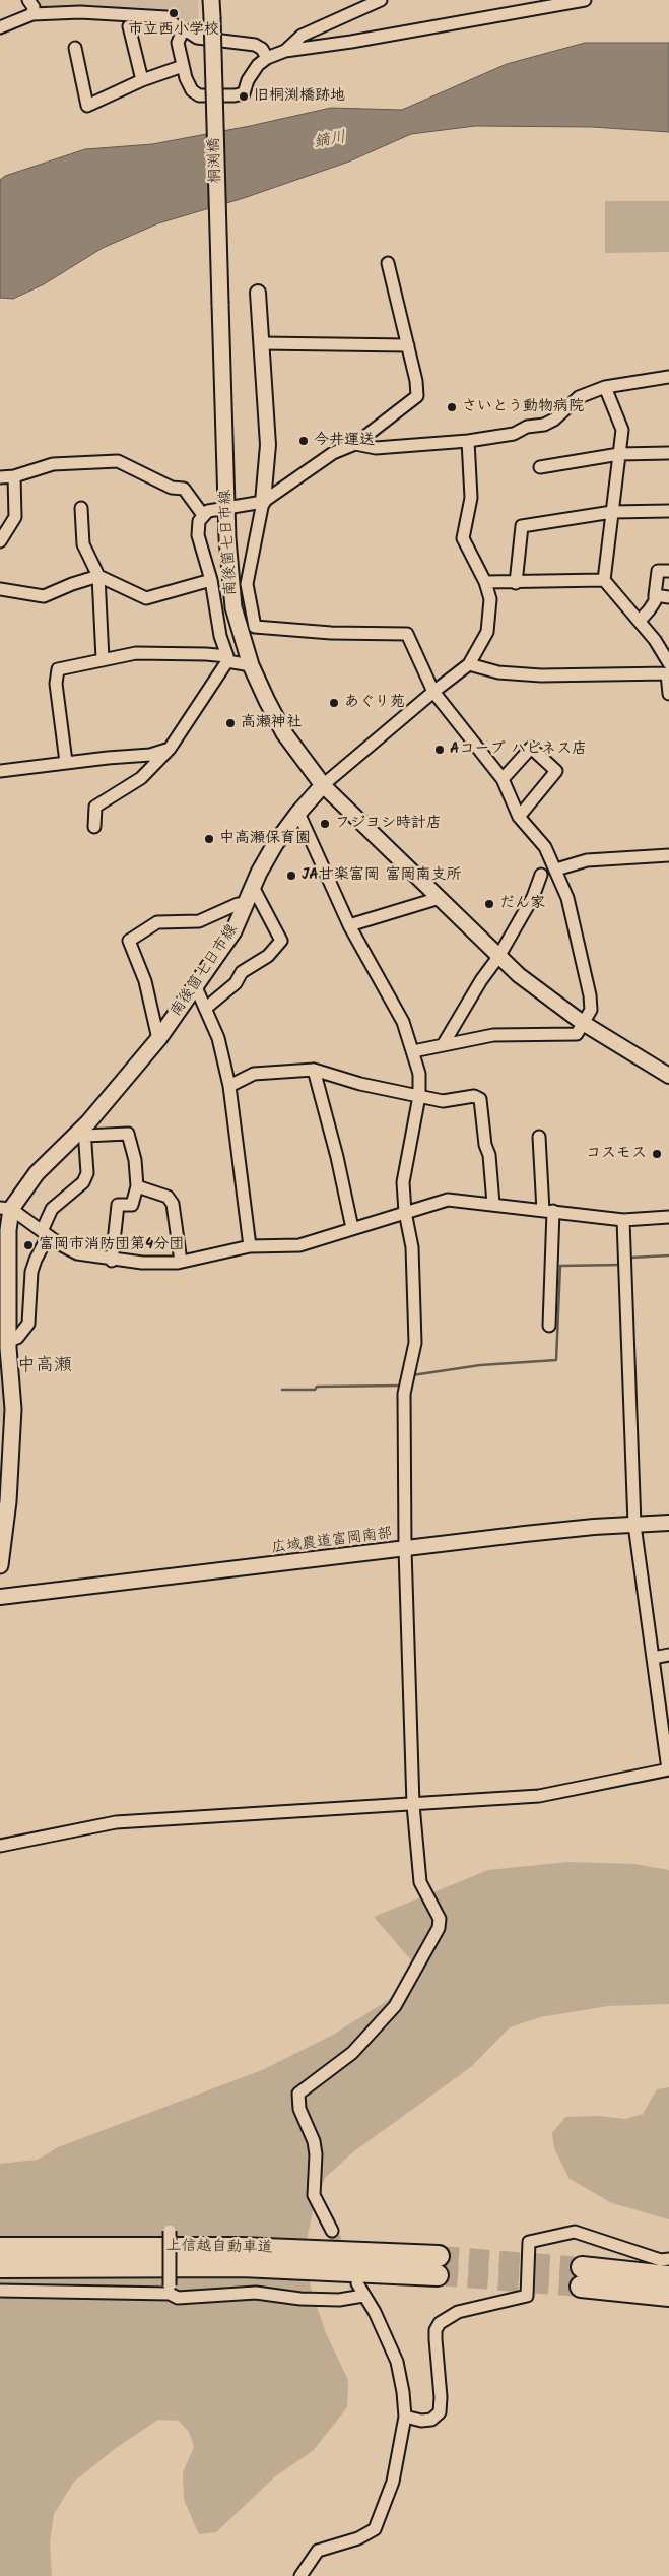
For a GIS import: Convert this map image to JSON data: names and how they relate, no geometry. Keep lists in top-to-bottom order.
{
  "streets": {
    "highway": ["上信越自動車道"],
    "main road": ["桐渕橋", "南後箇七日市線"],
    "street": ["広域農道富岡南部"]
  },
  "crossings": [
    ["桐渕橋", "南後箇七日市線"]
  ],
  "districts": ["中高瀬"],
  "water": ["鏑川"],
  "places": [
    "市立西小学校",
    "旧桐渕橋跡地",
    "さいとう動物病院",
    "今井運送",
    "あぐり苑",
    "高瀬神社",
    "Aコープ ハピネス店",
    "フジヨシ時計店",
    "中高瀬保育園",
    "JA甘楽富岡 富岡南支所",
    "だん家",
    "コスモス",
    "富岡市消防団第4分団"
  ]
}
